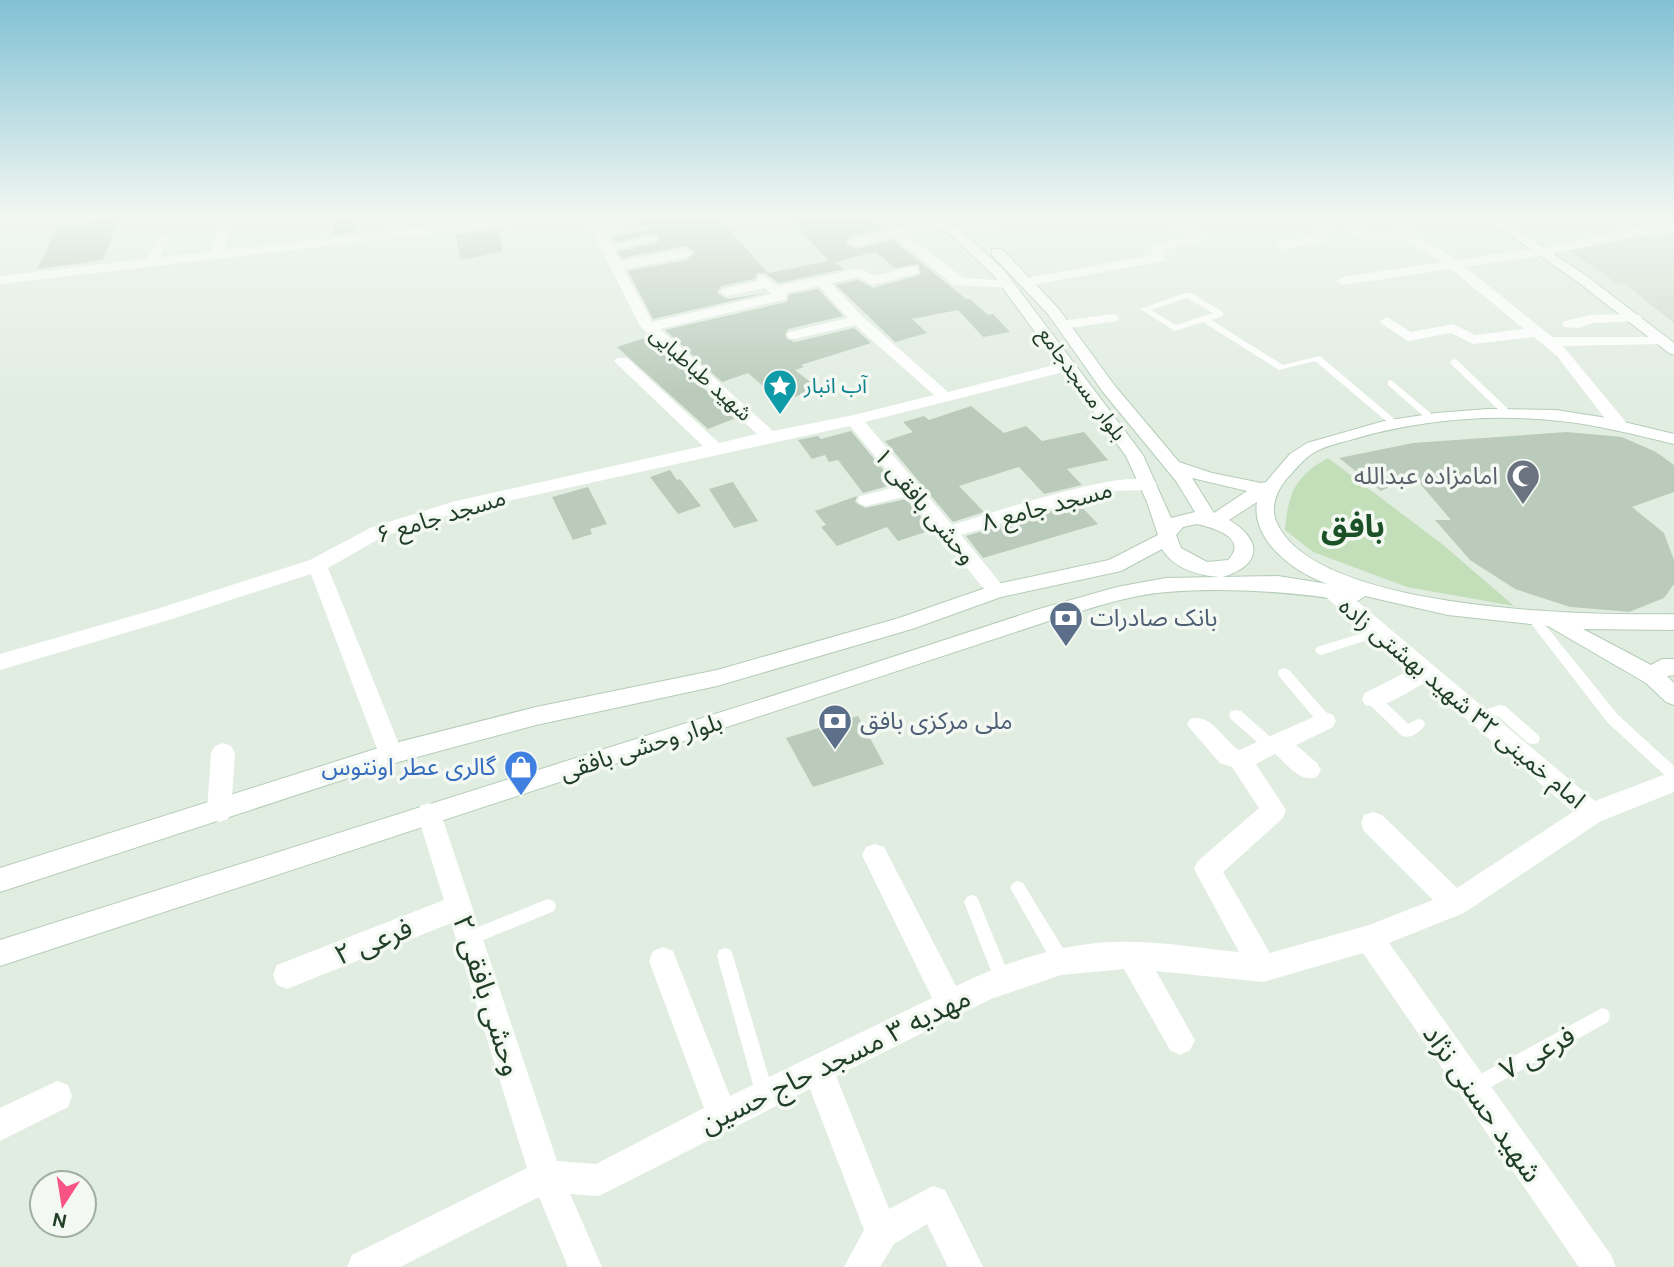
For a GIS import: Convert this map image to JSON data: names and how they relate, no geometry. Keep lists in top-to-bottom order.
{
  "streets": {
    "street": [
      "شهید طباطبایی",
      "بلوار مسجدجامع",
      "وحشی بافقی ۱",
      "مسجد جامع ۸",
      "مسجد جامع ۶",
      "امام خمینی ۳۲ شهید بهشتی زاده",
      "بلوار وحشی بافقی",
      "فرعی ۲",
      "وحشی بافقی ۲",
      "مهدیه ۳ مسجد حاج حسین",
      "شهید حسنی نژاد"
    ],
    "lane": ["فرعی ۷"]
  },
  "crossings": [
    ["شهید طباطبایی", "مسجد جامع ۶"],
    ["بلوار مسجدجامع", "مسجد جامع ۸"],
    ["بلوار مسجدجامع", "مسجد جامع ۶"],
    ["بلوار مسجدجامع", "بلوار وحشی بافقی"],
    ["وحشی بافقی ۱", "مسجد جامع ۸"],
    ["وحشی بافقی ۱", "مسجد جامع ۶"],
    ["وحشی بافقی ۱", "بلوار وحشی بافقی"],
    ["امام خمینی ۳۲ شهید بهشتی زاده", "بلوار وحشی بافقی"],
    ["بلوار وحشی بافقی", "وحشی بافقی ۲"],
    ["فرعی ۲", "وحشی بافقی ۲"],
    ["وحشی بافقی ۲", "مهدیه ۳ مسجد حاج حسین"],
    ["فرعی ۷", "شهید حسنی نژاد"]
  ],
  "districts": ["بافق"],
  "places": {
    "place": ["آب انبار"],
    "mosque": ["امامزاده عبدالله"],
    "bank": ["بانک صادرات", "ملی مرکزی بافق"],
    "shop": ["گالری عطر اونتوس"]
  },
  "north": "bottom"
}
